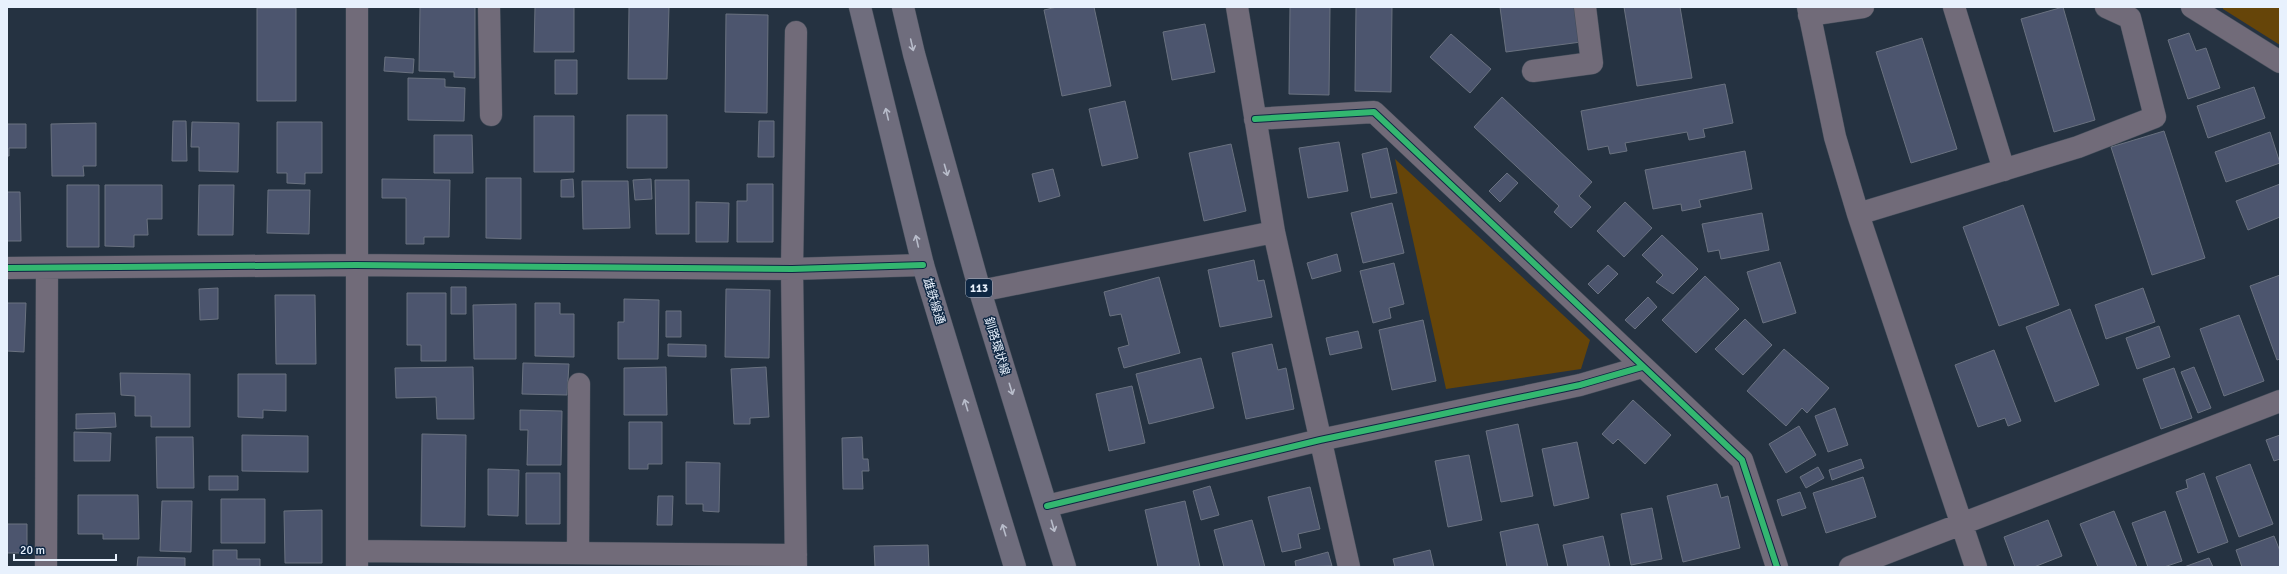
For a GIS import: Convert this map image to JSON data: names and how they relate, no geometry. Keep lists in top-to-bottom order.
{
  "streets": {
    "main road": ["113", "雄鉄線通", "釧路環状線"]
  },
  "one_way": ["雄鉄線通", "釧路環状線"],
  "scale_bar": "20 m"
}
